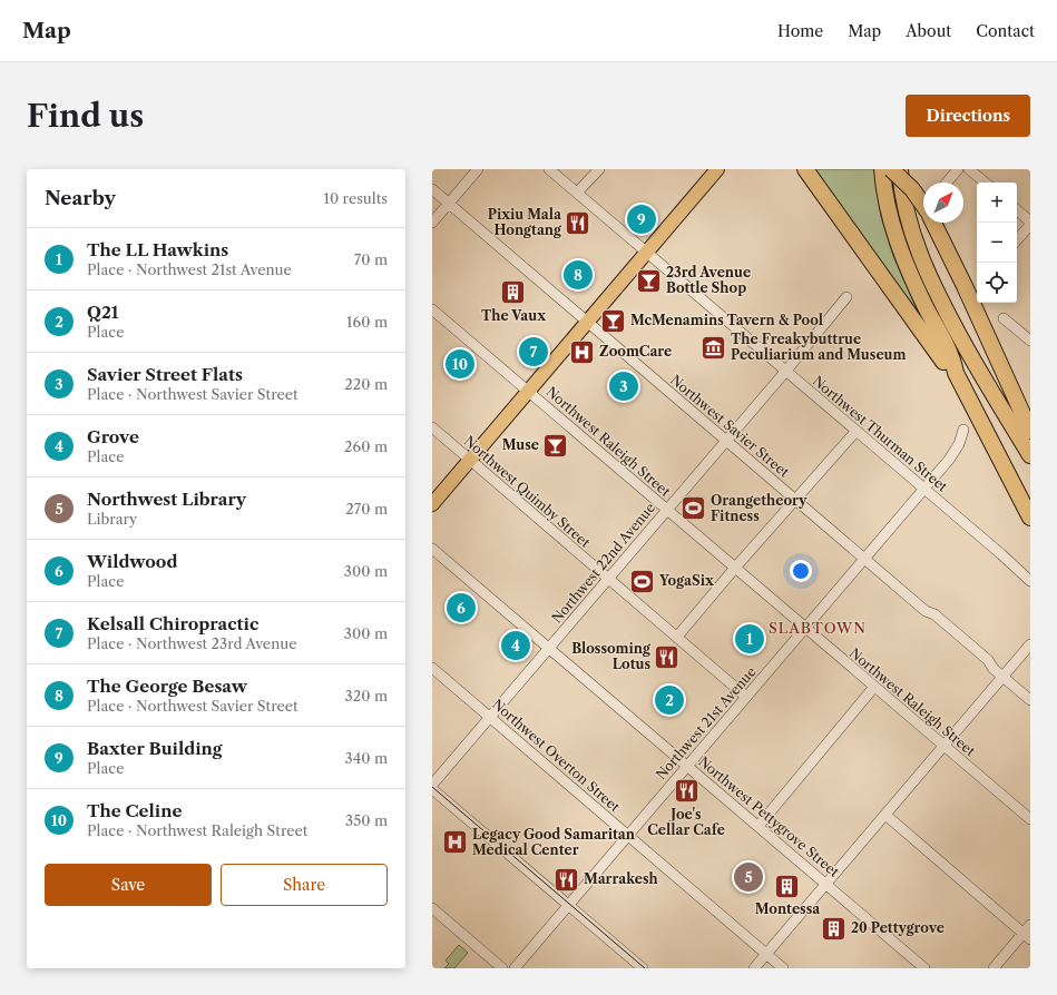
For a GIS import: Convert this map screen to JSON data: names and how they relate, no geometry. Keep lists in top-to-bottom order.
{
  "streets": {
    "street": [
      "Northwest Savier Street",
      "Northwest Thurman Street",
      "Northwest Raleigh Street",
      "Northwest Quimby Street",
      "Northwest 22nd Avenue",
      "Northwest 21st Avenue",
      "Northwest Overton Street",
      "Northwest Pettygrove Street"
    ]
  },
  "crossings": [
    ["Northwest Savier Street", "Northwest 22nd Avenue"],
    ["Northwest Savier Street", "Northwest 21st Avenue"],
    ["Northwest Thurman Street", "Northwest 22nd Avenue"],
    ["Northwest Thurman Street", "Northwest 21st Avenue"],
    ["Northwest Raleigh Street", "Northwest 22nd Avenue"],
    ["Northwest Raleigh Street", "Northwest 21st Avenue"],
    ["Northwest Quimby Street", "Northwest 22nd Avenue"],
    ["Northwest Quimby Street", "Northwest 21st Avenue"],
    ["Northwest 22nd Avenue", "Northwest Overton Street"],
    ["Northwest 22nd Avenue", "Northwest Pettygrove Street"],
    ["Northwest 21st Avenue", "Northwest Overton Street"],
    ["Northwest 21st Avenue", "Northwest Pettygrove Street"]
  ],
  "districts": ["SLABTOWN"],
  "places": {
    "restaurant": [
      "Pixiu Mala Hongtang",
      "Blossoming Lotus",
      "Joe's Cellar Cafe",
      "Marrakesh"
    ],
    "bar": ["23rd Avenue Bottle Shop", "McMenamins Tavern & Pool", "Muse"],
    "building": ["The Vaux", "Montessa", "20 Pettygrove"],
    "museum": ["The Freakybuttrue Peculiarium and Museum"],
    "hospital": ["ZoomCare", "Legacy Good Samaritan Medical Center"],
    "sports": ["Orangetheory Fitness", "YogaSix"]
  },
  "north": "top right",
  "page": {
    "header": "Map",
    "nav": [
      "Home",
      "Map",
      "About",
      "Contact"
    ],
    "buttons": [
      "Directions",
      ["Save", "Share"]
    ],
    "title": "Find us",
    "heading": ["Nearby", "10 results"],
    "map_buttons": ["+", "−"],
    "pins": [
      "9",
      "8",
      "7",
      "10",
      "3",
      "6",
      "1",
      "4",
      "2",
      "5"
    ],
    "list": [
      {
        "mark": "1",
        "name": "The LL Hawkins",
        "note": "Place · Northwest 21st Avenue",
        "value": "70 m"
      },
      {
        "mark": "2",
        "name": "Q21",
        "note": "Place",
        "value": "160 m"
      },
      {
        "mark": "3",
        "name": "Savier Street Flats",
        "note": "Place · Northwest Savier Street",
        "value": "220 m"
      },
      {
        "mark": "4",
        "name": "Grove",
        "note": "Place",
        "value": "260 m"
      },
      {
        "mark": "5",
        "name": "Northwest Library",
        "note": "Library",
        "value": "270 m"
      },
      {
        "mark": "6",
        "name": "Wildwood",
        "note": "Place",
        "value": "300 m"
      },
      {
        "mark": "7",
        "name": "Kelsall Chiropractic",
        "note": "Place · Northwest 23rd Avenue",
        "value": "300 m"
      },
      {
        "mark": "8",
        "name": "The George Besaw",
        "note": "Place · Northwest Savier Street",
        "value": "320 m"
      },
      {
        "mark": "9",
        "name": "Baxter Building",
        "note": "Place",
        "value": "340 m"
      },
      {
        "mark": "10",
        "name": "The Celine",
        "note": "Place · Northwest Raleigh Street",
        "value": "350 m"
      }
    ]
  }
}
